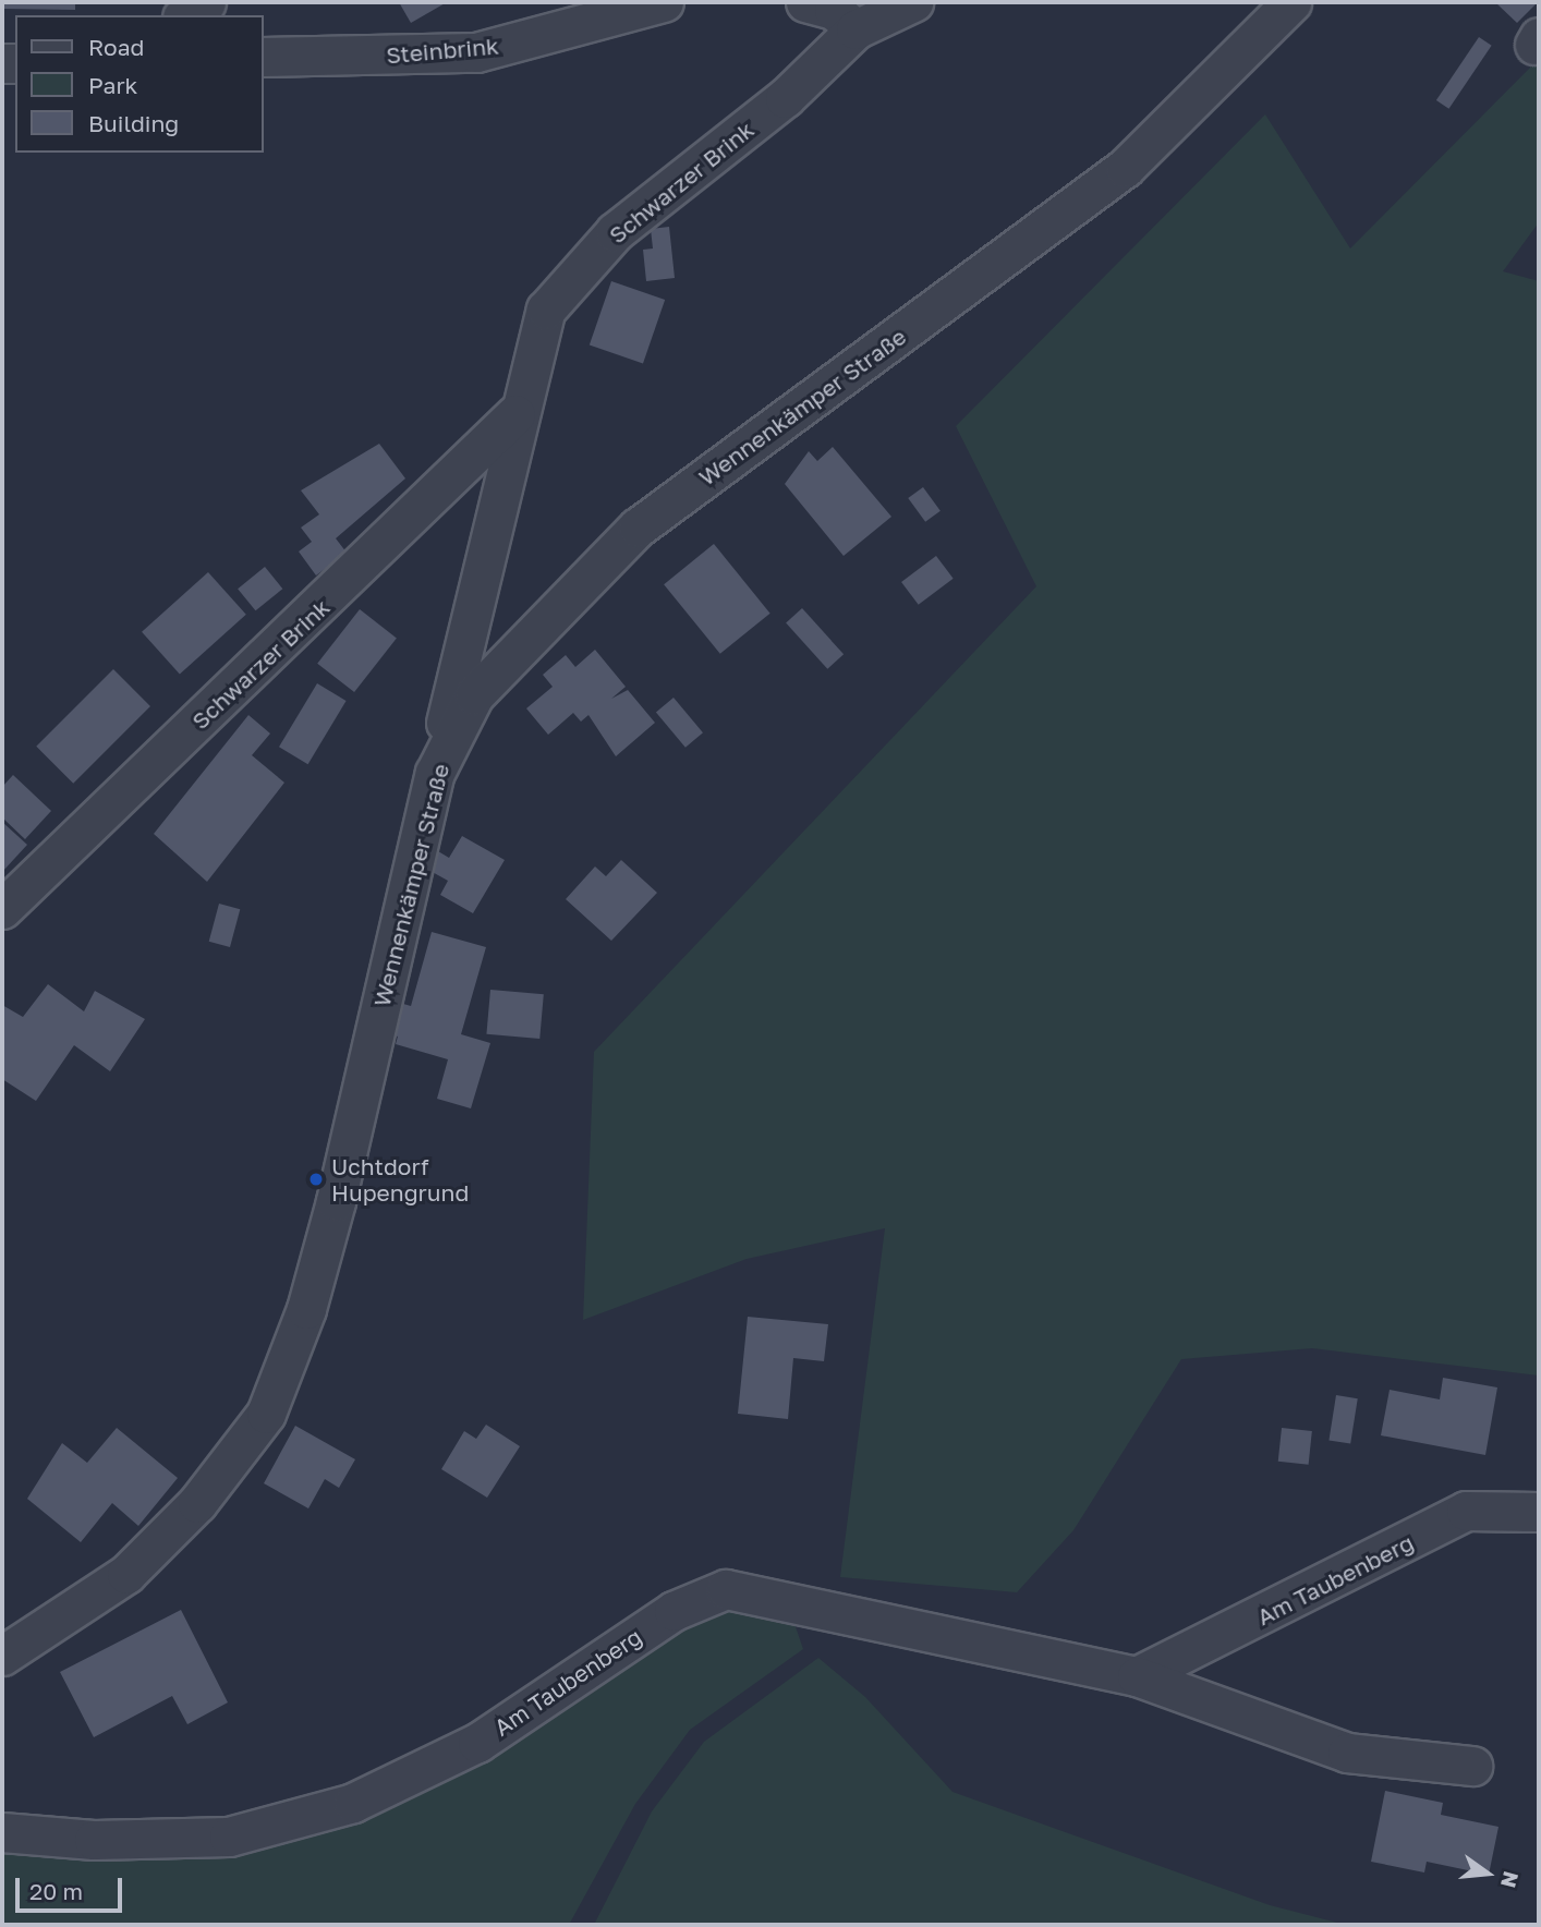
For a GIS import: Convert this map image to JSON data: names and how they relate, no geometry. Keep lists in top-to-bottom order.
{
  "streets": {
    "street": [
      "Steinbrink",
      "Schwarzer Brink",
      "Wennenkämper Straße",
      "Am Taubenberg"
    ]
  },
  "crossings": [
    ["Schwarzer Brink", "Wennenkämper Straße"]
  ],
  "places": ["Uchtdorf Hupengrund"],
  "legend": ["Road", "Park", "Building"],
  "scale_bar": "20 m",
  "north": "right"
}
